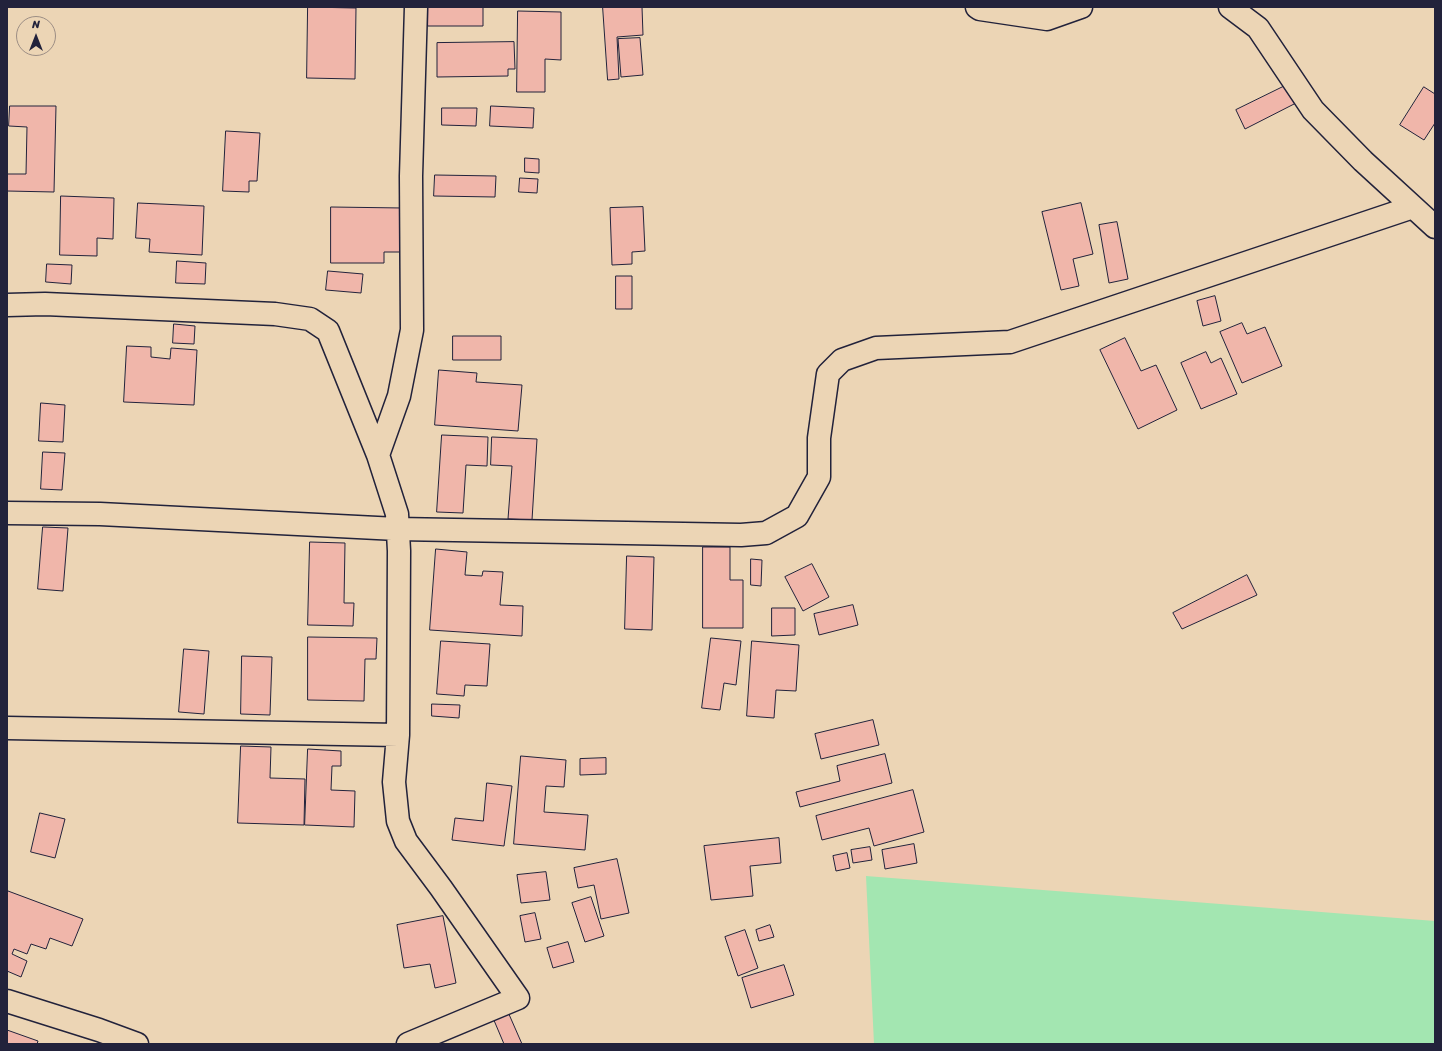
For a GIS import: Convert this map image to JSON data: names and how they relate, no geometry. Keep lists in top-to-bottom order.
{
  "north": "top"
}
